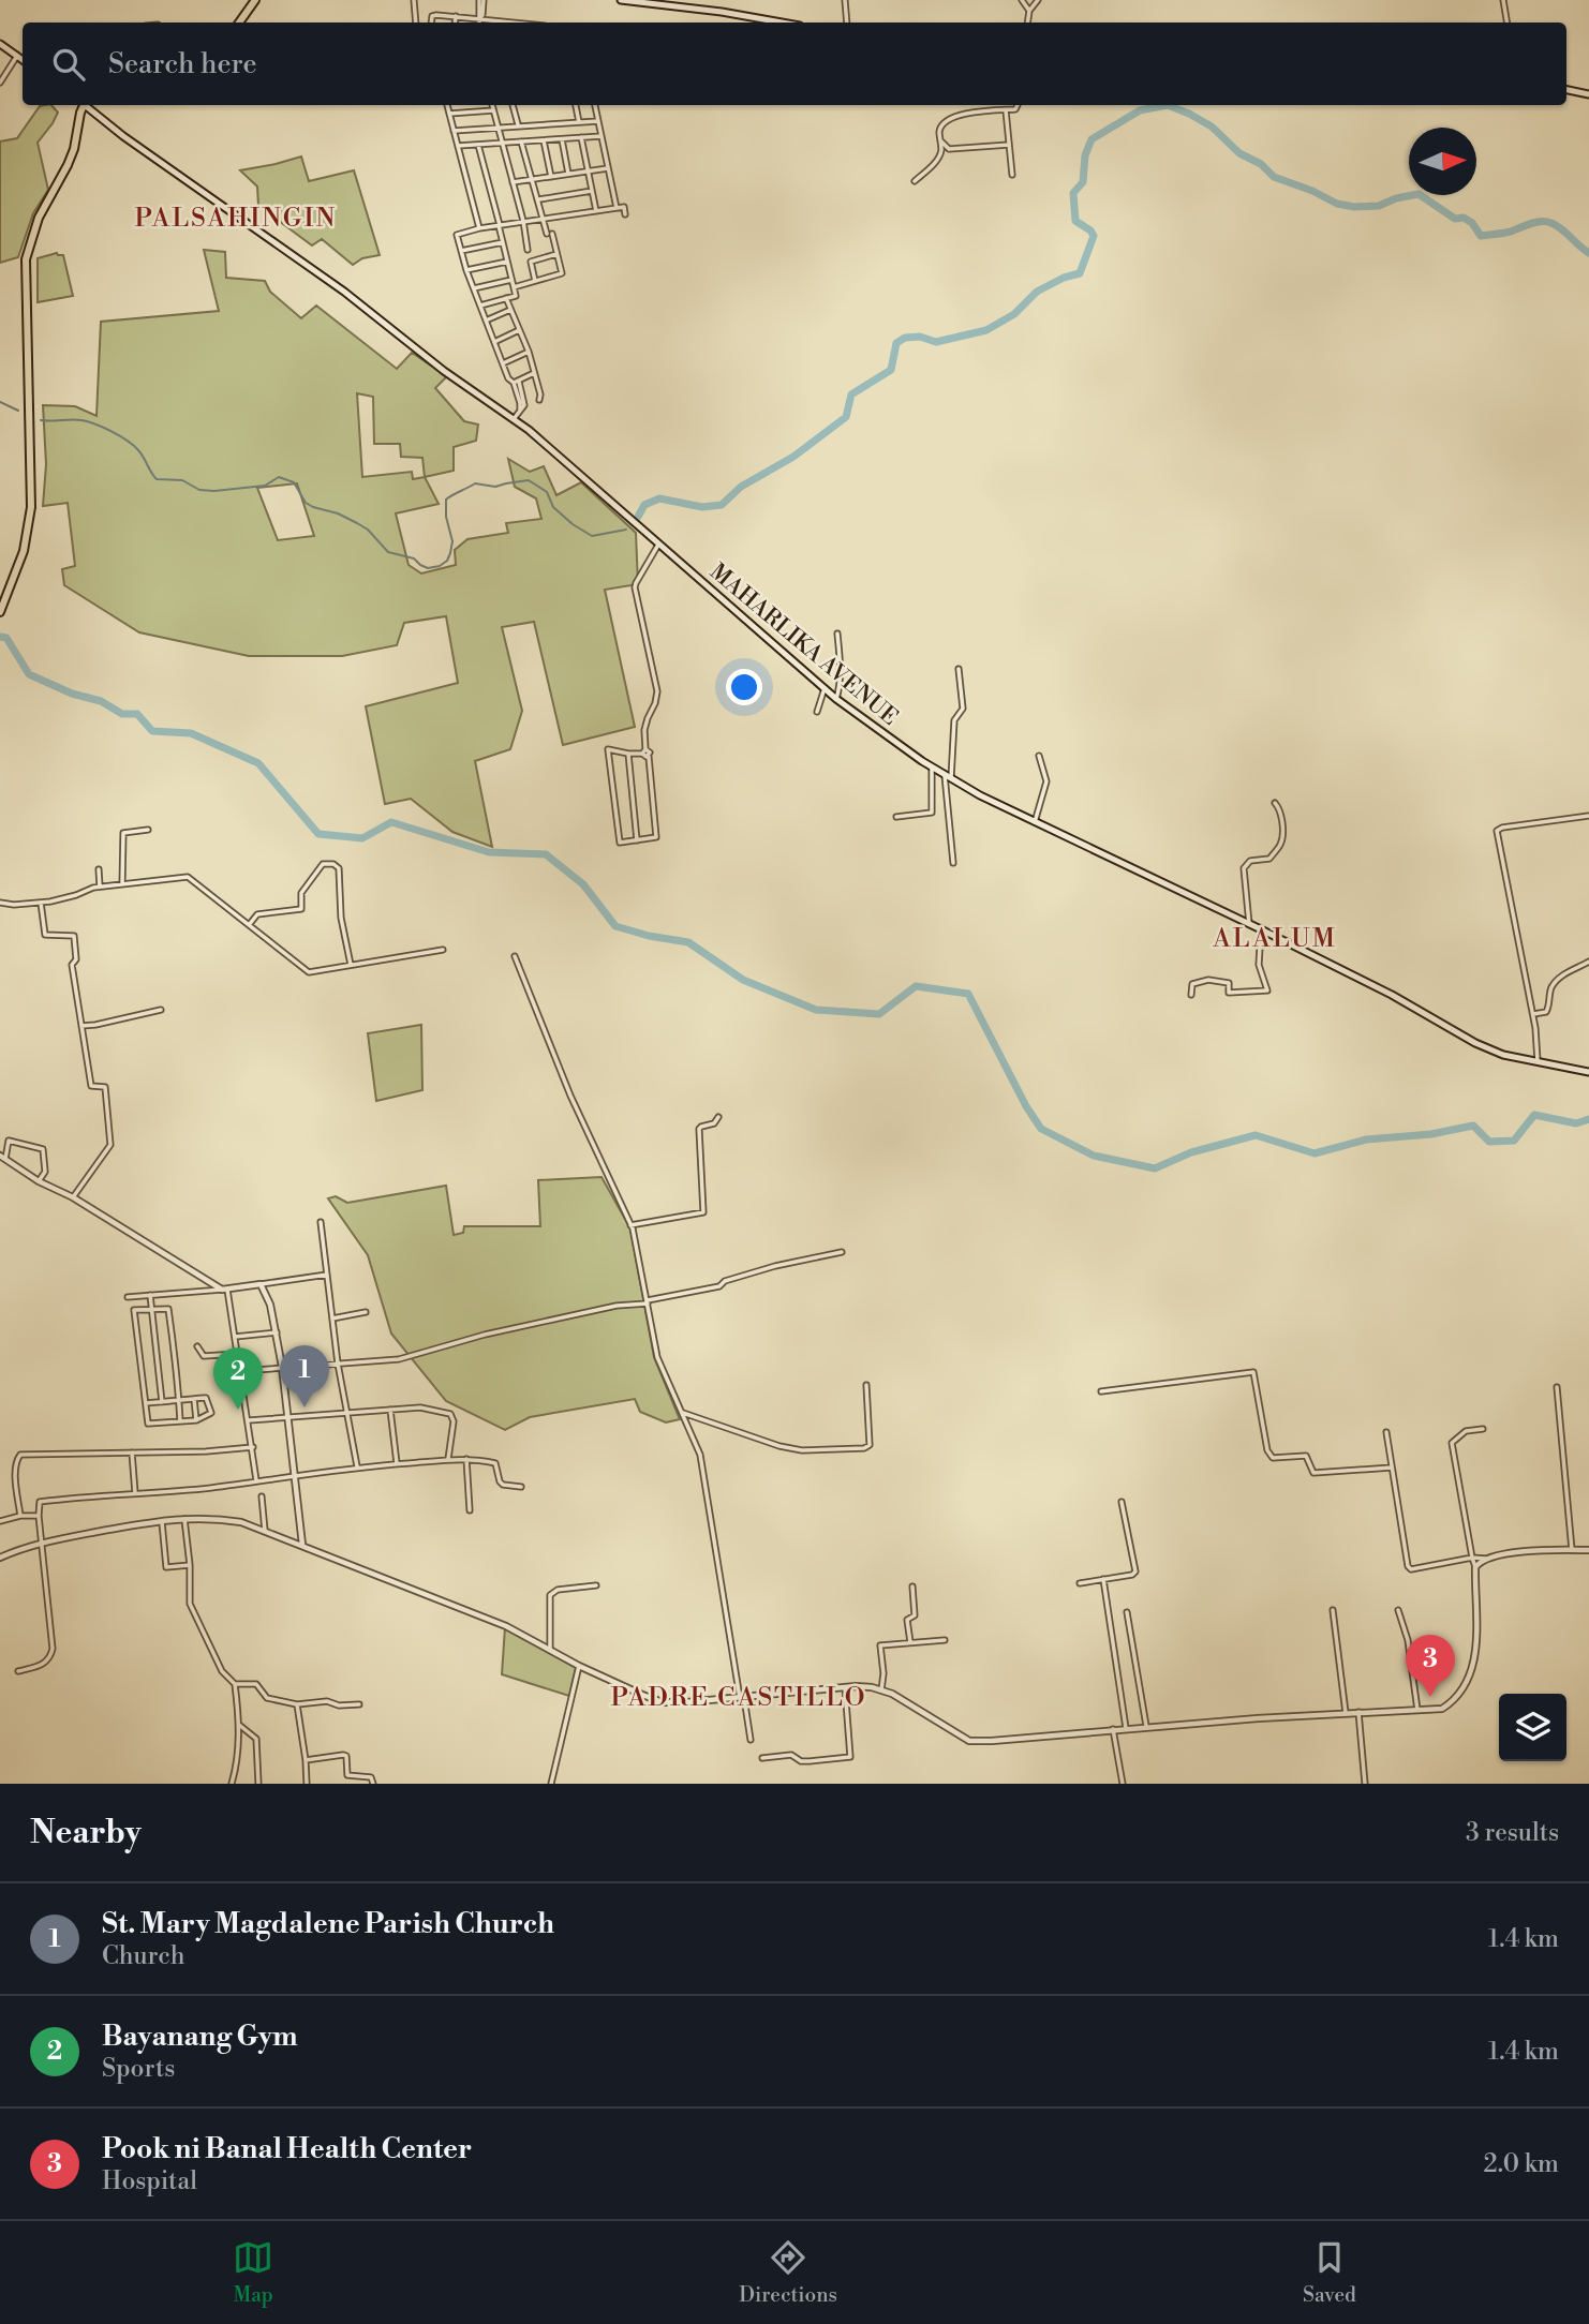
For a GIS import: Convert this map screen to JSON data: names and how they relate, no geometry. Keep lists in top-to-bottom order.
{
  "streets": {
    "main road": ["MAHARLIKA AVENUE"]
  },
  "districts": ["PALSAHINGIN", "ALALUM", "PADRE CASTILLO"],
  "north": "right",
  "page": {
    "search": "Search here",
    "pins": ["1", "2", "3"],
    "heading": ["Nearby", "3 results"],
    "list": [
      {
        "mark": "1",
        "name": "St. Mary Magdalene Parish Church",
        "note": "Church",
        "value": "1.4 km"
      },
      {
        "mark": "2",
        "name": "Bayanang Gym",
        "note": "Sports",
        "value": "1.4 km"
      },
      {
        "mark": "3",
        "name": "Pook ni Banal Health Center",
        "note": "Hospital",
        "value": "2.0 km"
      }
    ],
    "nav": ["Map", "Directions", "Saved"]
  }
}
